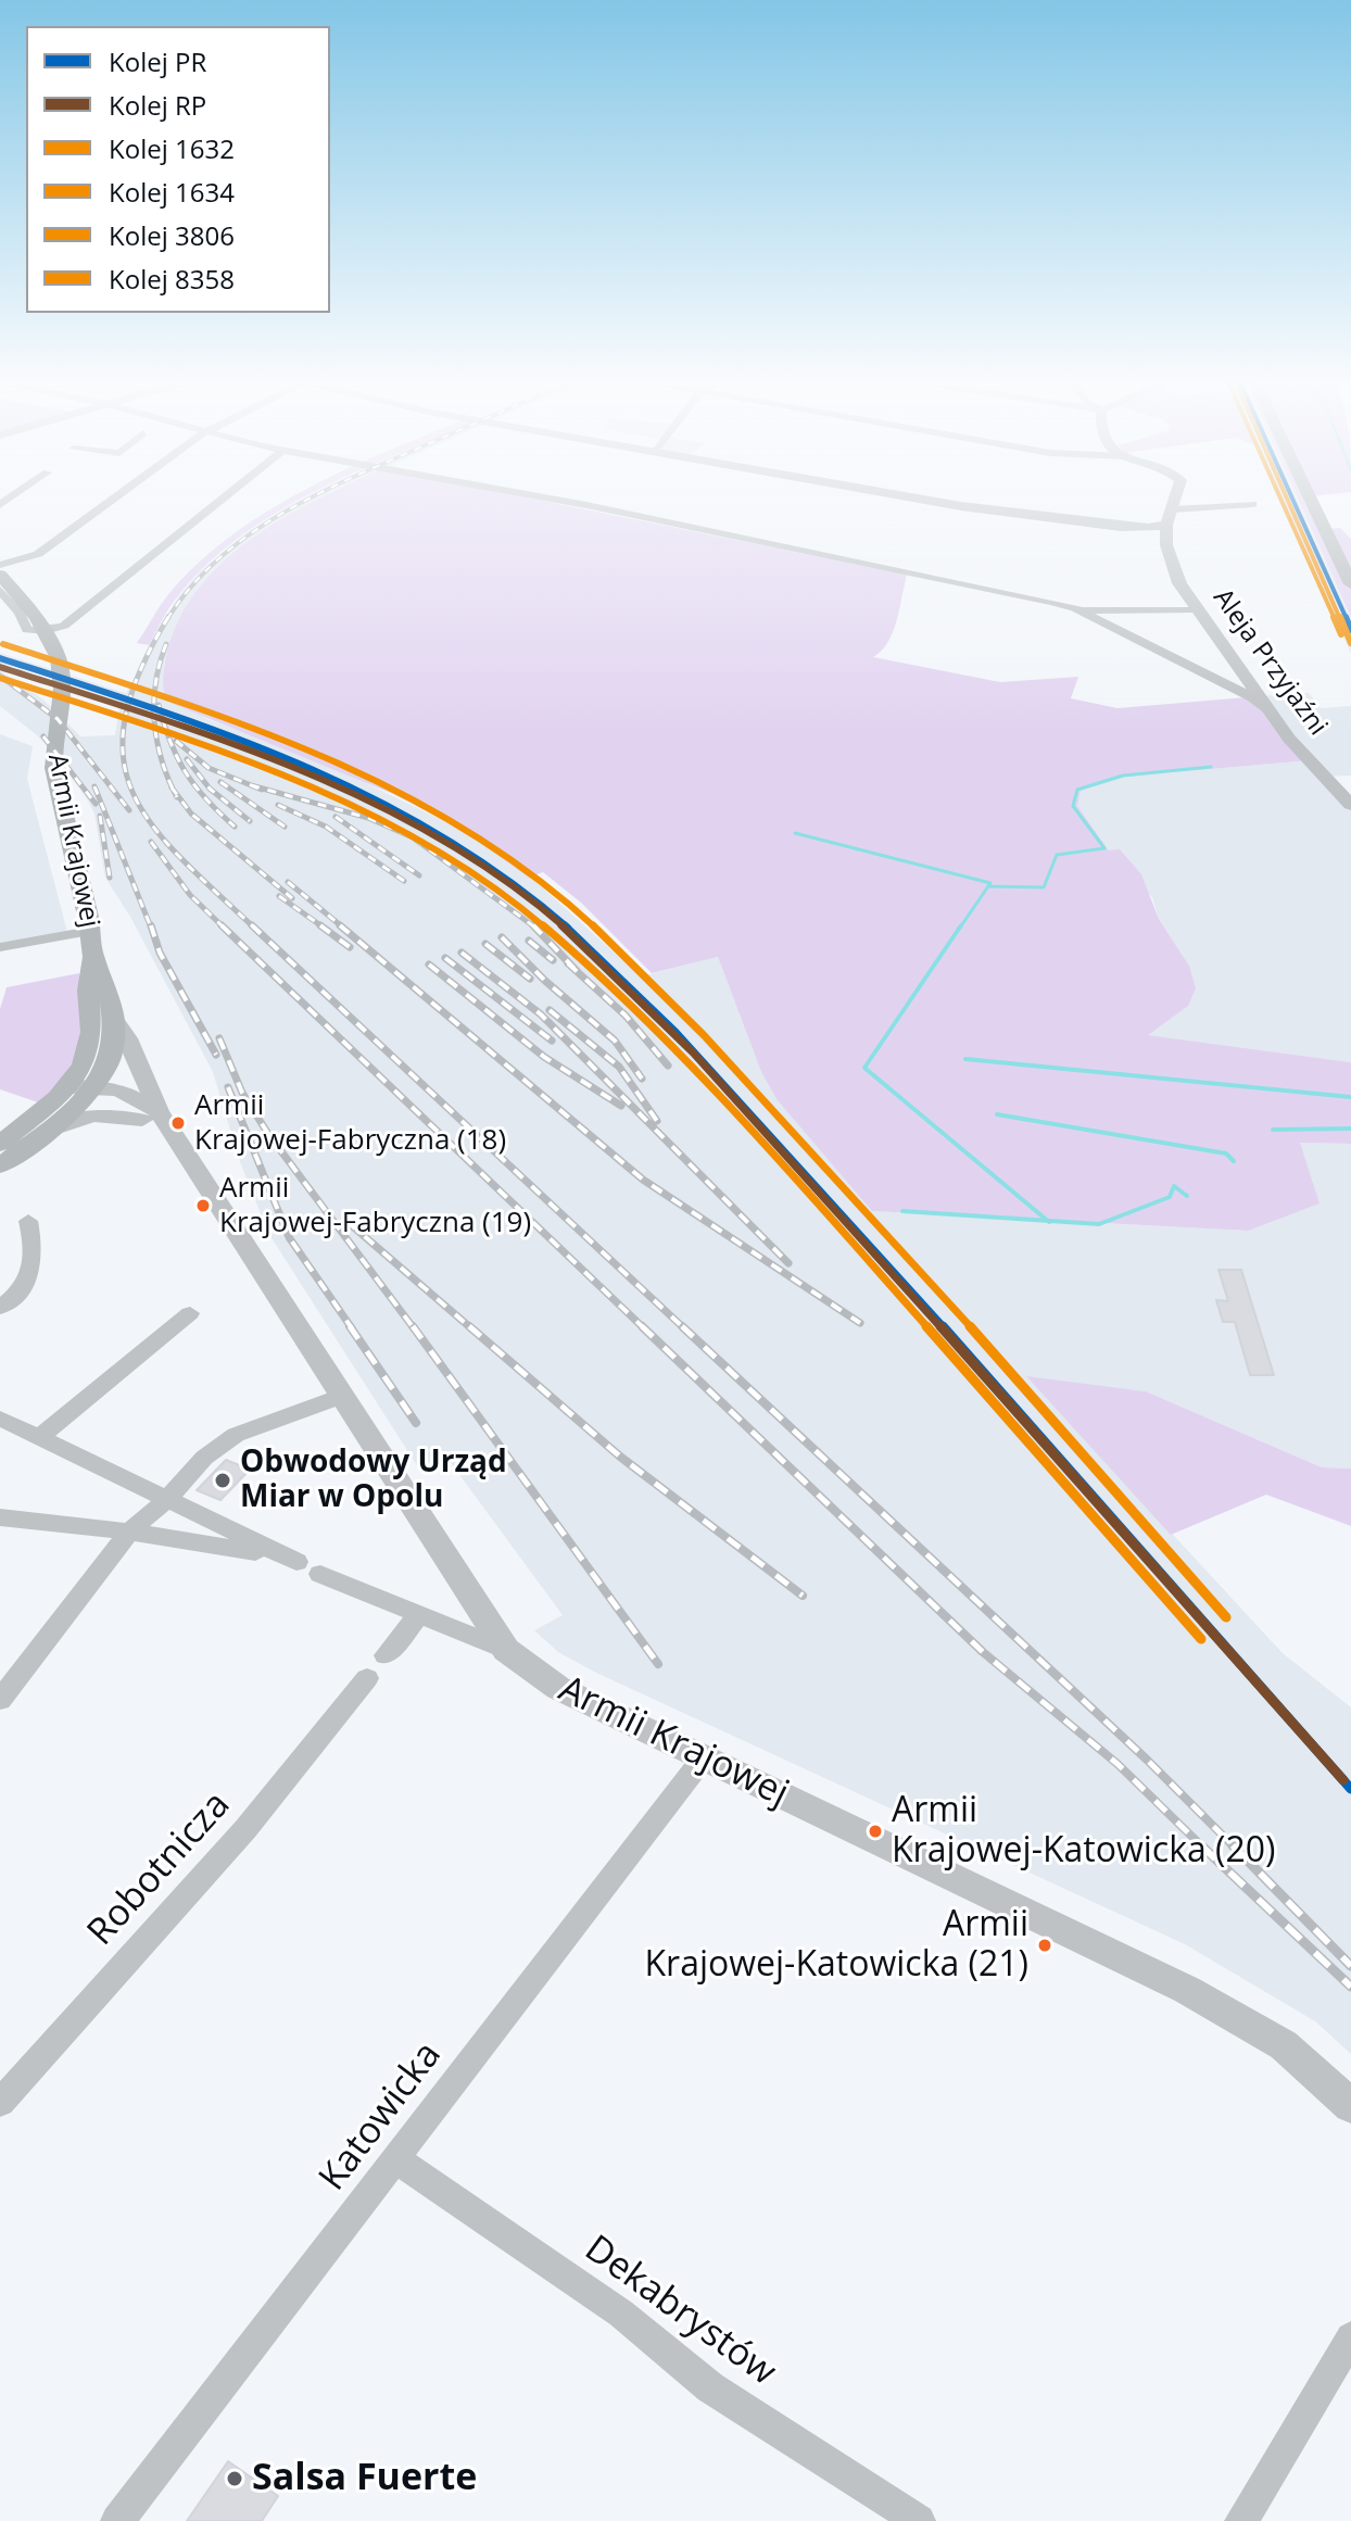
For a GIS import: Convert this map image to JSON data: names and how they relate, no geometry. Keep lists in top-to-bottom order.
{
  "streets": {
    "main road": ["Armii Krajowej"],
    "street": [
      "Aleja Przyjaźni",
      "Robotnicza",
      "Katowicka",
      "Dekabrystów"
    ]
  },
  "crossings": [
    ["Armii Krajowej", "Katowicka"],
    ["Katowicka", "Dekabrystów"]
  ],
  "places": [
    "Armii Krajowej-Fabryczna (18)",
    "Armii Krajowej-Fabryczna (19)",
    "Obwodowy Urząd Miar w Opolu",
    "Armii Krajowej-Katowicka (20)",
    "Armii Krajowej-Katowicka (21)",
    "Salsa Fuerte"
  ],
  "lines": [
    "rail line PR",
    "rail line 3806",
    "rail line 8358",
    "rail line 1632",
    "rail line RP",
    "rail line 1634"
  ],
  "legend": [
    "Kolej PR",
    "Kolej RP",
    "Kolej 1632",
    "Kolej 1634",
    "Kolej 3806",
    "Kolej 8358"
  ]
}
